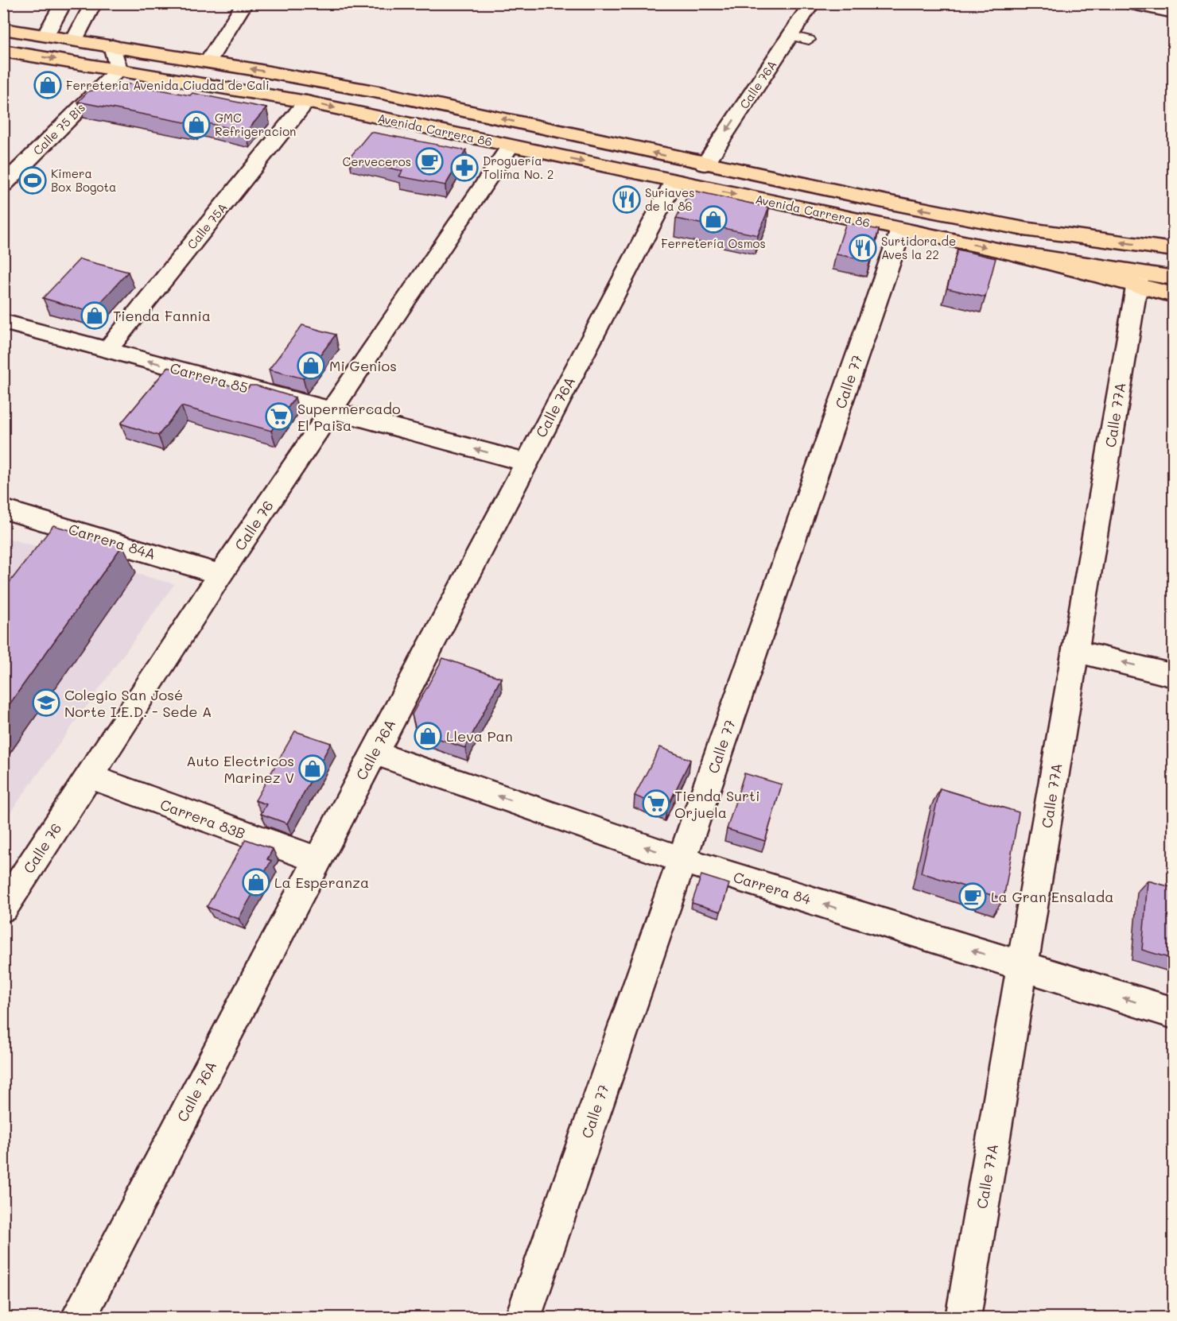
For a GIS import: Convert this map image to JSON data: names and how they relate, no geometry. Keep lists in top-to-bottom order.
{
  "streets": {
    "main road": ["Avenida Carrera 86"],
    "street": [
      "Calle 76A",
      "Calle 75 Bis",
      "Calle 75A",
      "Carrera 85",
      "Calle 77",
      "Calle 77A",
      "Calle 76",
      "Carrera 84A",
      "Carrera 83B",
      "Carrera 84"
    ]
  },
  "crossings": [
    ["Calle 76A", "Avenida Carrera 86"],
    ["Calle 76A", "Carrera 85"],
    ["Calle 76A", "Carrera 83B"],
    ["Calle 76A", "Carrera 84"],
    ["Calle 75 Bis", "Avenida Carrera 86"],
    ["Avenida Carrera 86", "Calle 75A"],
    ["Avenida Carrera 86", "Calle 77"],
    ["Avenida Carrera 86", "Calle 77A"],
    ["Avenida Carrera 86", "Calle 76"],
    ["Calle 75A", "Carrera 85"],
    ["Carrera 85", "Calle 76"],
    ["Calle 77", "Carrera 84"],
    ["Calle 77A", "Carrera 84"],
    ["Calle 76", "Carrera 84A"],
    ["Calle 76", "Carrera 83B"]
  ],
  "one_way": ["Carrera 85", "Carrera 84"],
  "places": {
    "shop": [
      "Ferretería Avenida Ciudad de Cali",
      "GMC Refrigeracion",
      "Ferretería Osmos",
      "Tienda Fannia",
      "Mi Genios",
      "Lleva Pan",
      "Auto Electricos Marinez V",
      "La Esperanza"
    ],
    "cafe": ["Cerveceros", "La Gran Ensalada"],
    "pharmacy": ["Droguería Tolima No. 2"],
    "sports": ["Kimera Box Bogota"],
    "restaurant": ["Suriaves de la 86", "Surtidora de Aves la 22"],
    "supermarket": ["Supermercado El Paisa", "Tienda Surti Orjuela"],
    "school or university": ["Colegio San José Norte I.E.D. - Sede A"]
  }
}
